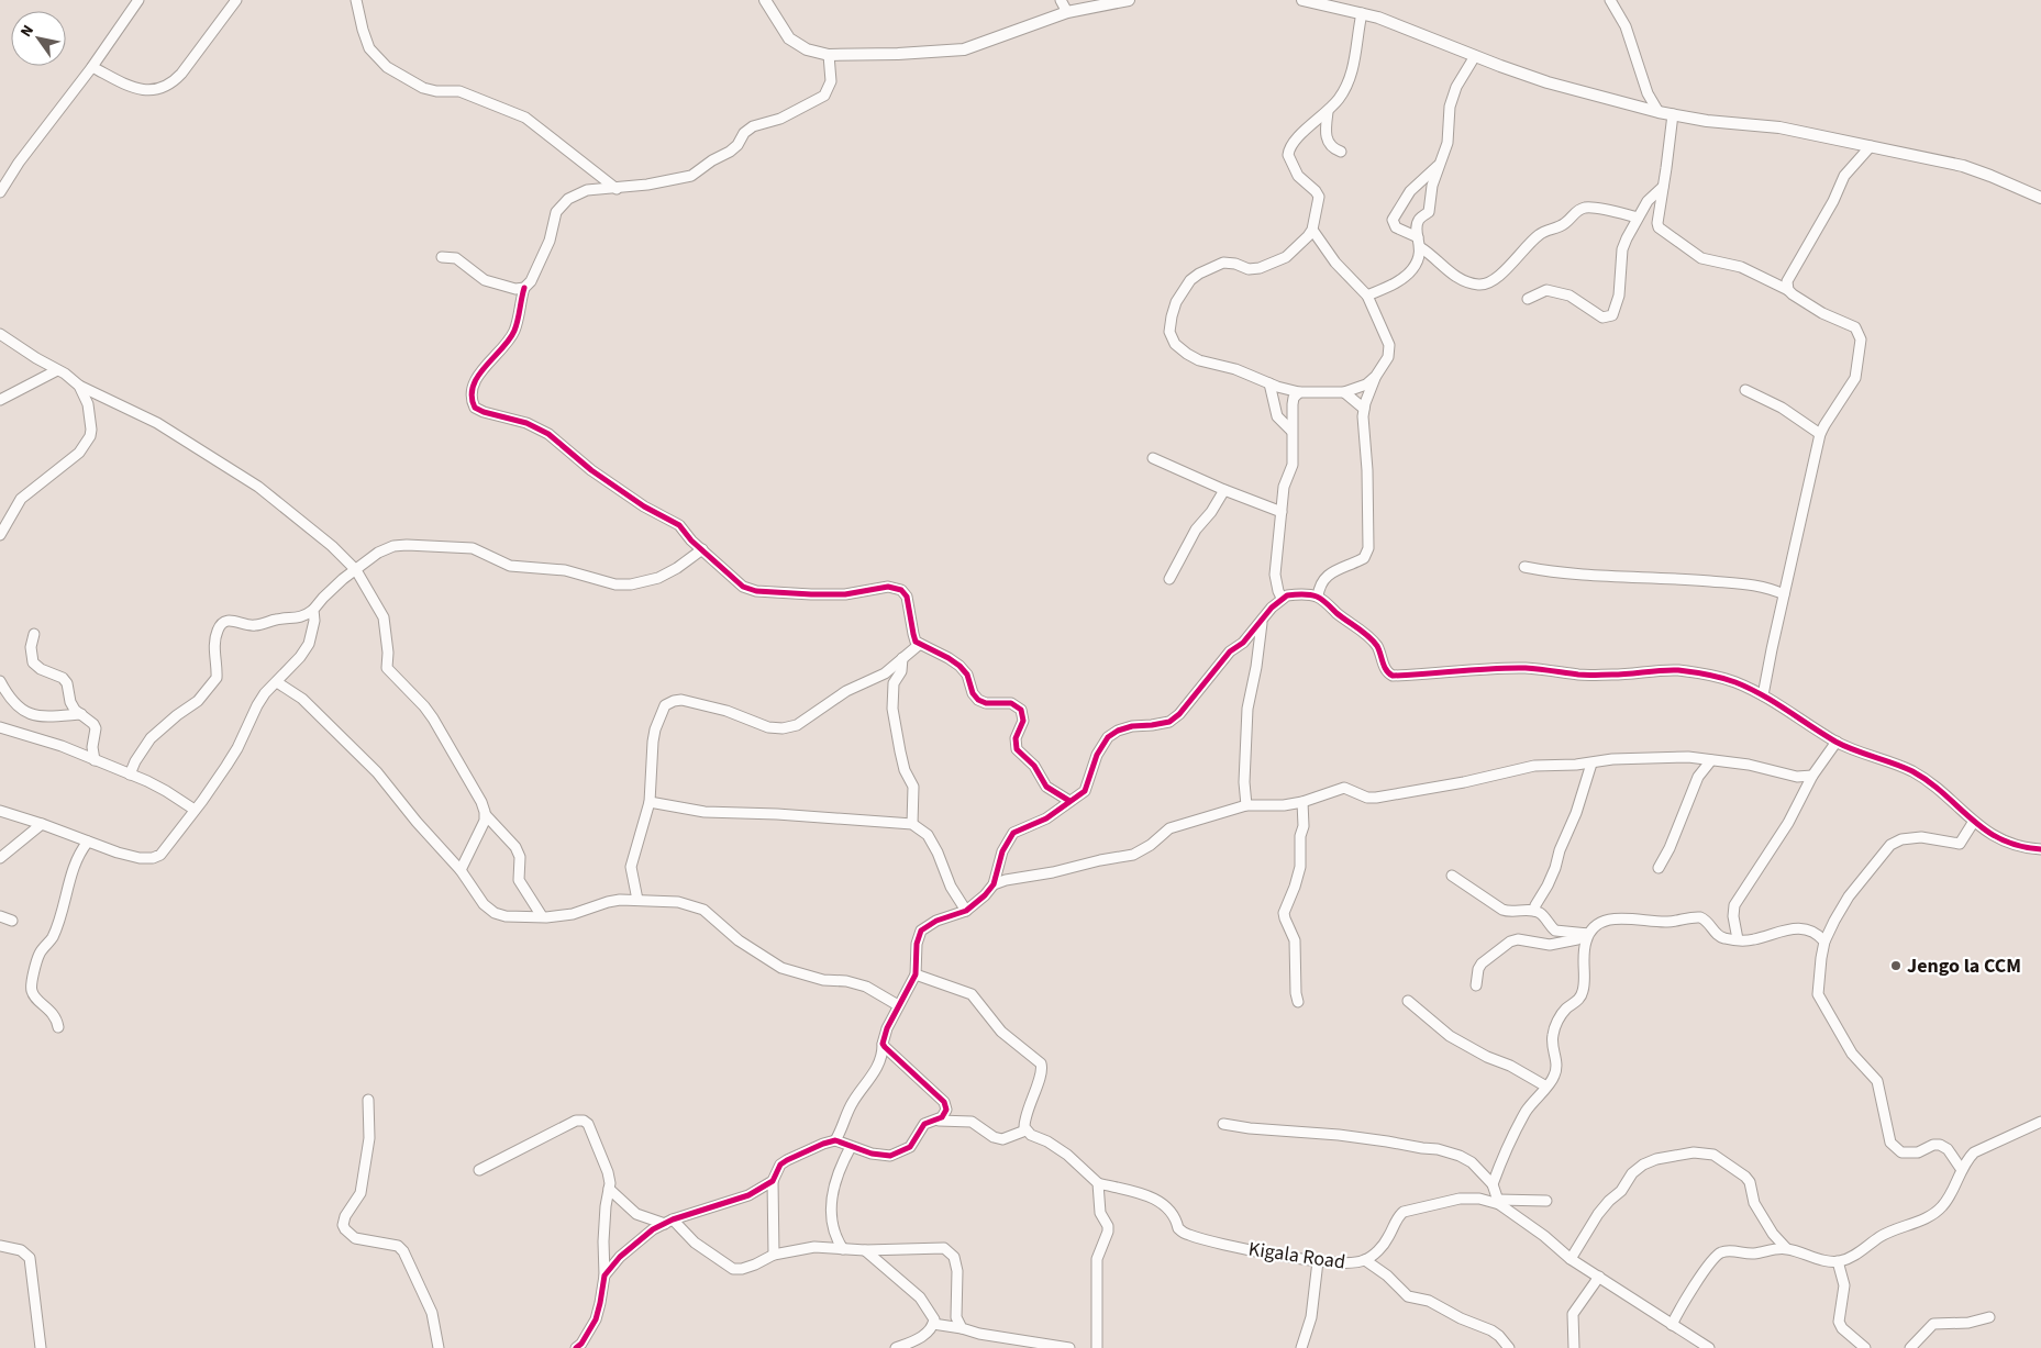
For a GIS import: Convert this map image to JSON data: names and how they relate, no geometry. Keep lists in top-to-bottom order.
{
  "streets": {
    "street": ["Kigala Road"]
  },
  "places": ["Jengo la CCM"],
  "north": "top left"
}
